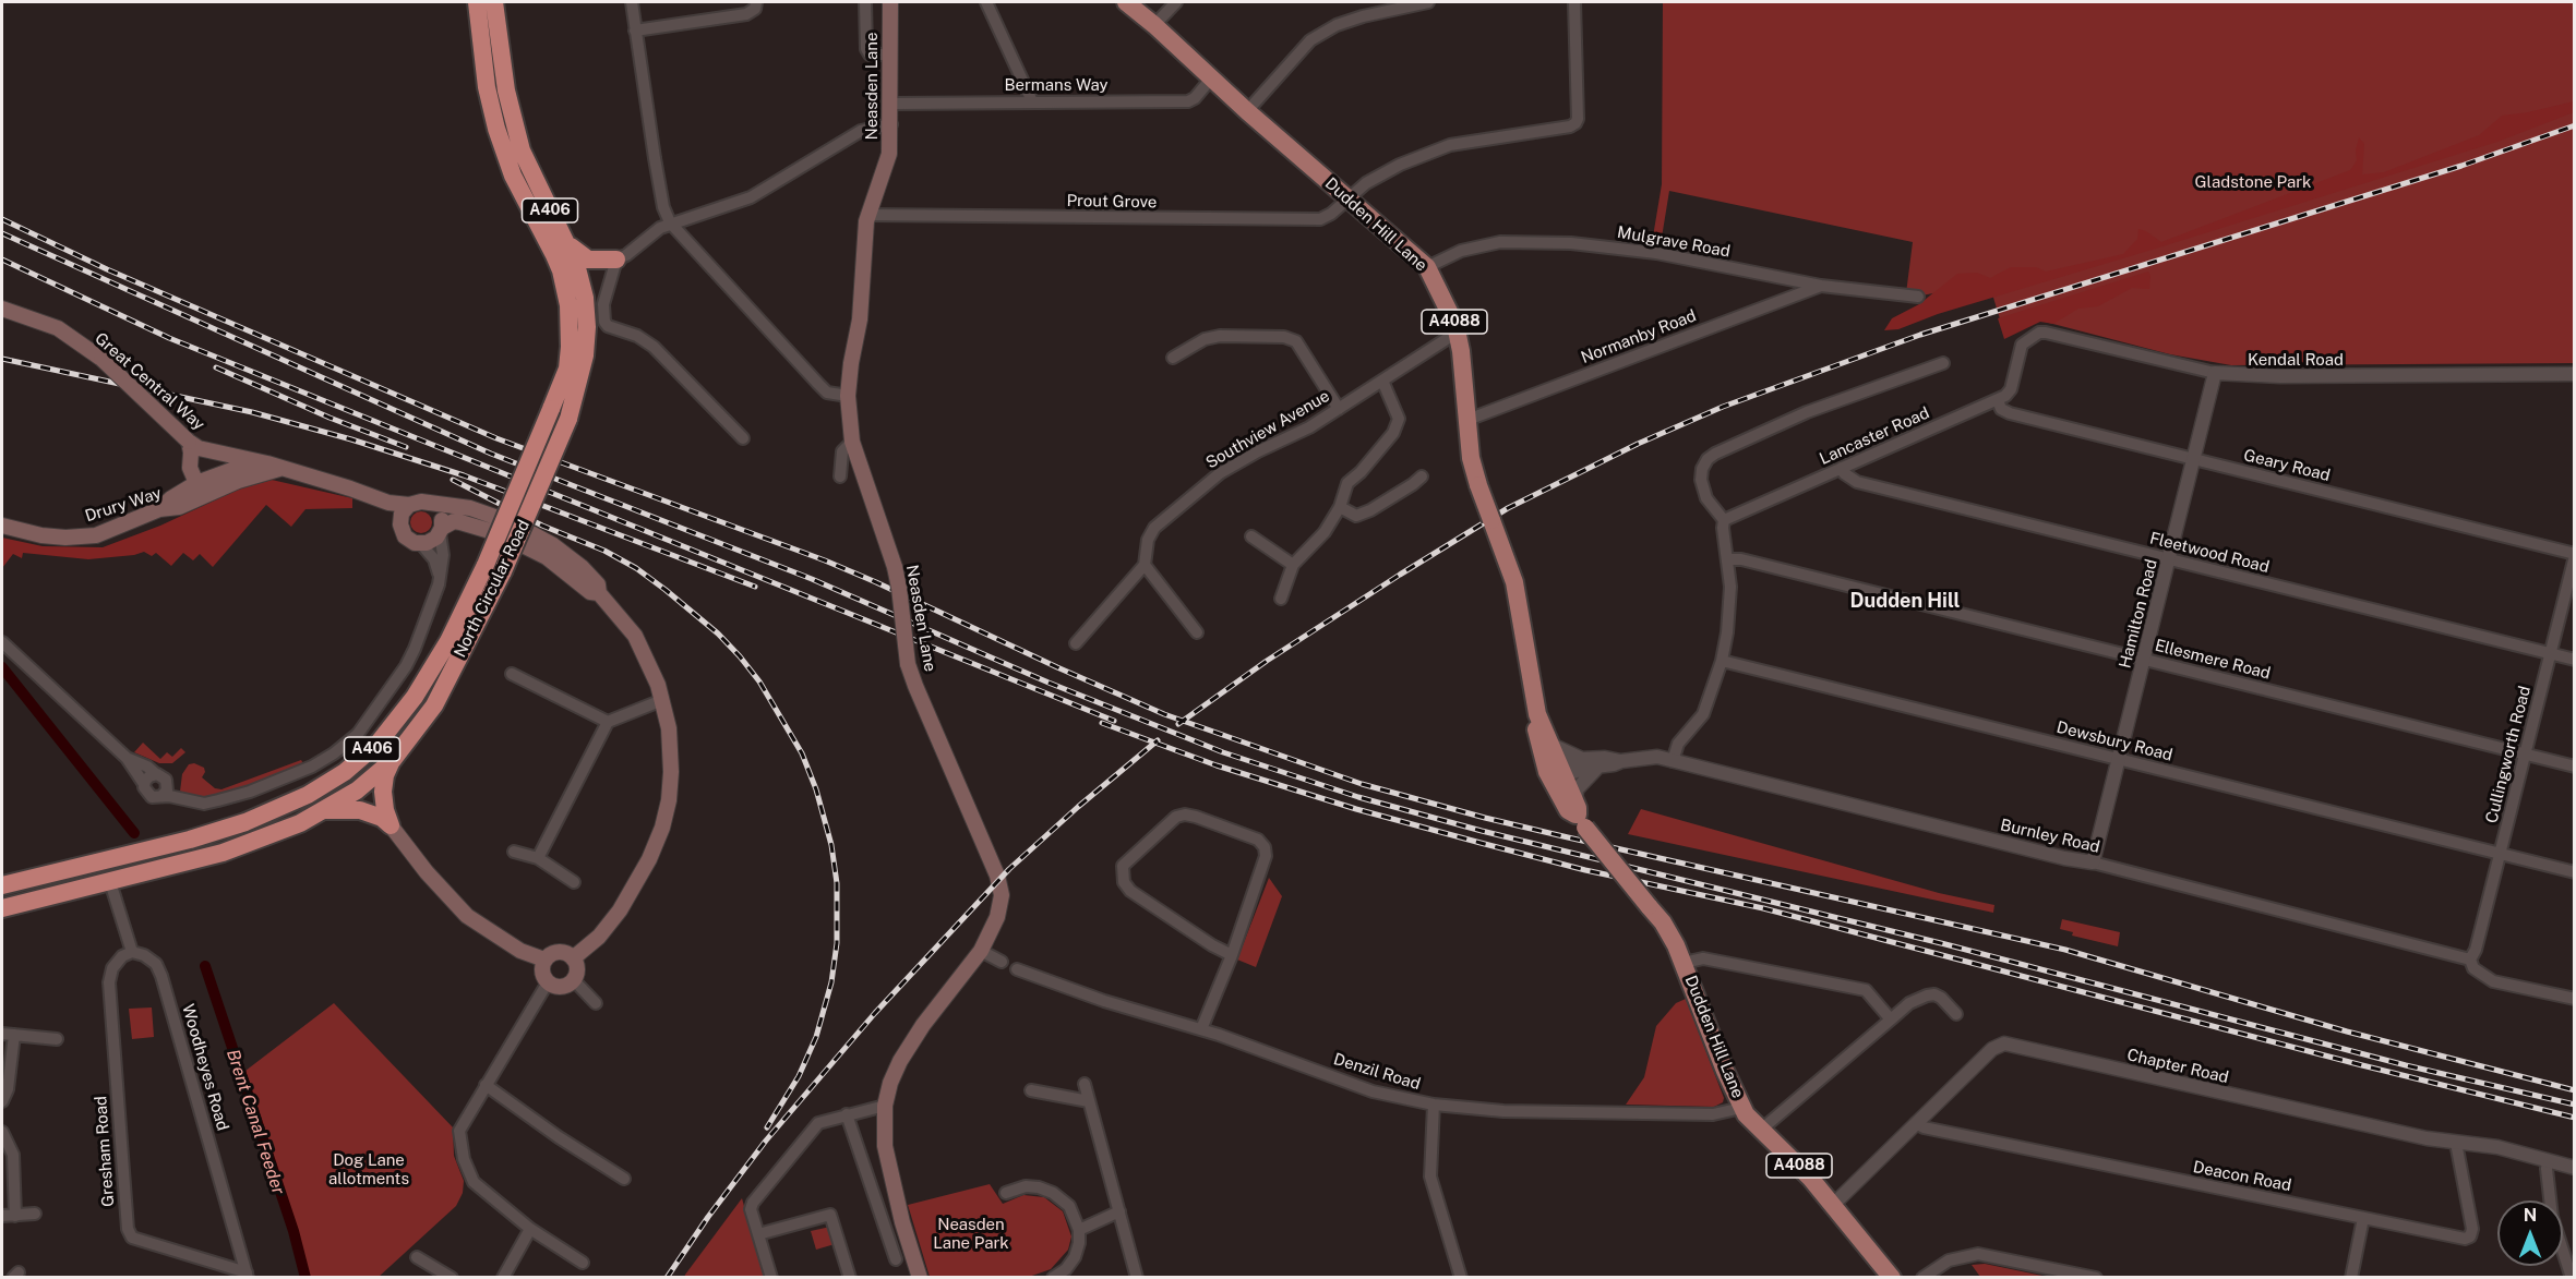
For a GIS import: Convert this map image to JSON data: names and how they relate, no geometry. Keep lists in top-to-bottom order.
{
  "streets": {
    "highway": ["A406", "North Circular Road"],
    "main road": [
      "Neasden Lane",
      "Dudden Hill Lane",
      "A4088",
      "Great Central Way",
      "Drury Way"
    ],
    "street": [
      "Bermans Way",
      "Prout Grove",
      "Mulgrave Road",
      "Normanby Road",
      "Kendal Road",
      "Southview Avenue",
      "Lancaster Road",
      "Geary Road",
      "Fleetwood Road",
      "Hamilton Road",
      "Ellesmere Road",
      "Dewsbury Road",
      "Cullingworth Road",
      "Burnley Road",
      "Chapter Road",
      "Woodheyes Road",
      "Denzil Road",
      "Gresham Road",
      "Deacon Road"
    ]
  },
  "crossings": [
    ["Bermans Way", "Neasden Lane"],
    ["Bermans Way", "Dudden Hill Lane"],
    ["Neasden Lane", "Prout Grove"],
    ["Prout Grove", "Dudden Hill Lane"],
    ["Dudden Hill Lane", "Mulgrave Road"],
    ["Dudden Hill Lane", "Normanby Road"],
    ["Dudden Hill Lane", "Southview Avenue"],
    ["Dudden Hill Lane", "Burnley Road"],
    ["Dudden Hill Lane", "Chapter Road"],
    ["Dudden Hill Lane", "Denzil Road"],
    ["Mulgrave Road", "Normanby Road"],
    ["Kendal Road", "Lancaster Road"],
    ["Kendal Road", "Geary Road"],
    ["Kendal Road", "Hamilton Road"],
    ["Lancaster Road", "Geary Road"],
    ["Lancaster Road", "Fleetwood Road"],
    ["Geary Road", "Hamilton Road"],
    ["Geary Road", "Cullingworth Road"],
    ["Fleetwood Road", "Hamilton Road"],
    ["Fleetwood Road", "Cullingworth Road"],
    ["Hamilton Road", "Ellesmere Road"],
    ["Hamilton Road", "Dewsbury Road"],
    ["Hamilton Road", "Burnley Road"],
    ["Ellesmere Road", "Cullingworth Road"],
    ["Dewsbury Road", "Cullingworth Road"],
    ["Cullingworth Road", "Burnley Road"],
    ["Chapter Road", "Deacon Road"],
    ["Woodheyes Road", "Gresham Road"]
  ],
  "districts": ["Dudden Hill"],
  "water": ["Brent Canal Feeder"],
  "parks": ["Gladstone Park", "Dog Lane allotments", "Neasden Lane Park"],
  "north": "top"
}
